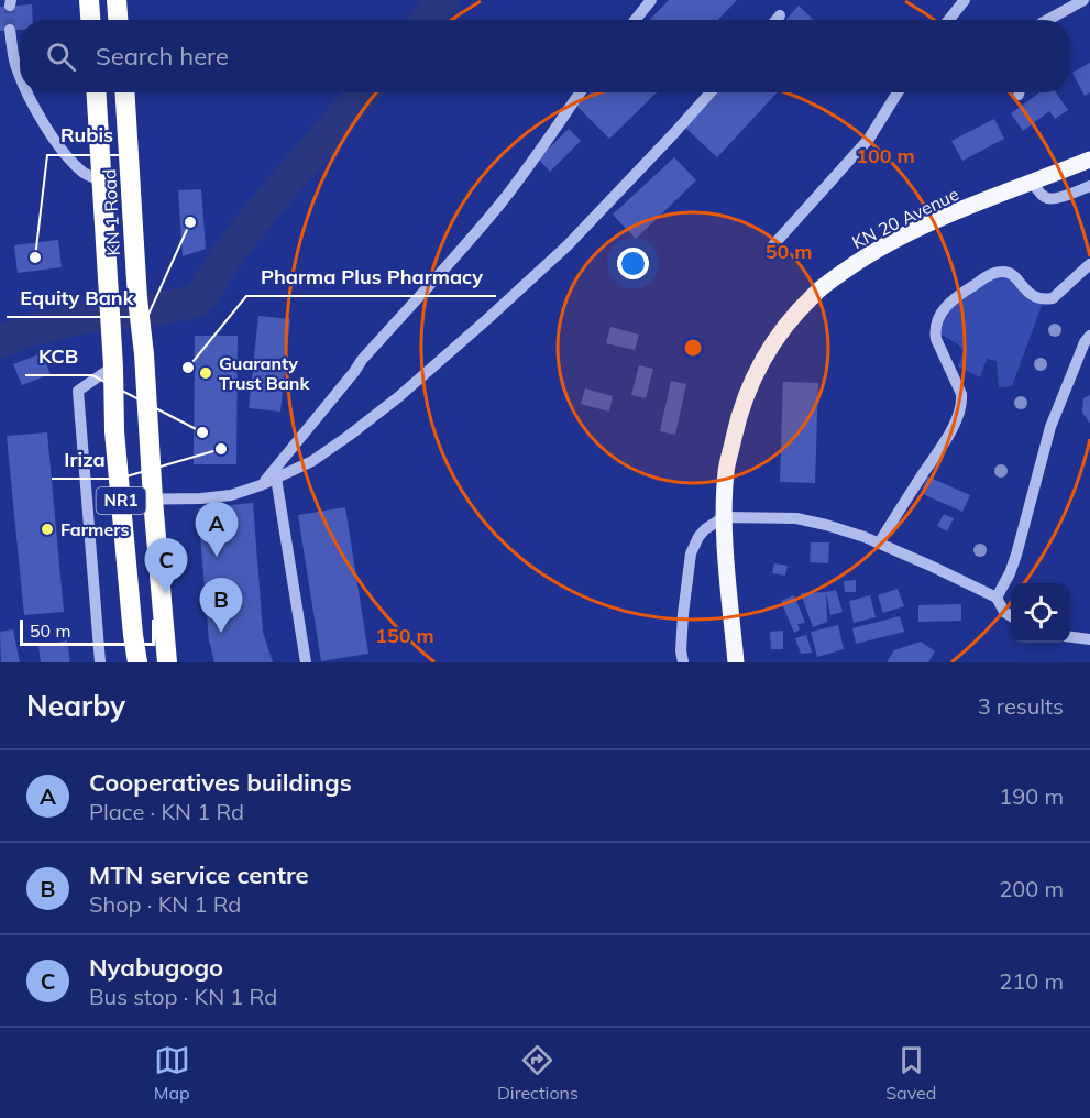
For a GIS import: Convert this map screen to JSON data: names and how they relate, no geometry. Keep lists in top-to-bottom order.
{
  "streets": {
    "highway": ["KN 1 Road", "NR1"],
    "main road": ["KN 20 Avenue"]
  },
  "crossings": [
    ["KN 1 Road", "NR1"]
  ],
  "places": [
    "Equity Bank",
    "Rubis",
    "Pharma Plus Pharmacy",
    "Guaranty Trust Bank",
    "KCB",
    "Iriza",
    "Farmers"
  ],
  "scale_bar": "50 m",
  "page": {
    "search": "Search here",
    "pins": ["A", "C", "B"],
    "scale": "50 m",
    "heading": ["Nearby", "3 results"],
    "list": [
      {
        "mark": "A",
        "name": "Cooperatives buildings",
        "note": "Place · KN 1 Rd",
        "value": "190 m"
      },
      {
        "mark": "B",
        "name": "MTN service centre",
        "note": "Shop · KN 1 Rd",
        "value": "200 m"
      },
      {
        "mark": "C",
        "name": "Nyabugogo",
        "note": "Bus stop · KN 1 Rd",
        "value": "210 m"
      }
    ],
    "nav": ["Map", "Directions", "Saved"]
  },
  "rings": ["100 m", "50 m", "150 m"]
}
